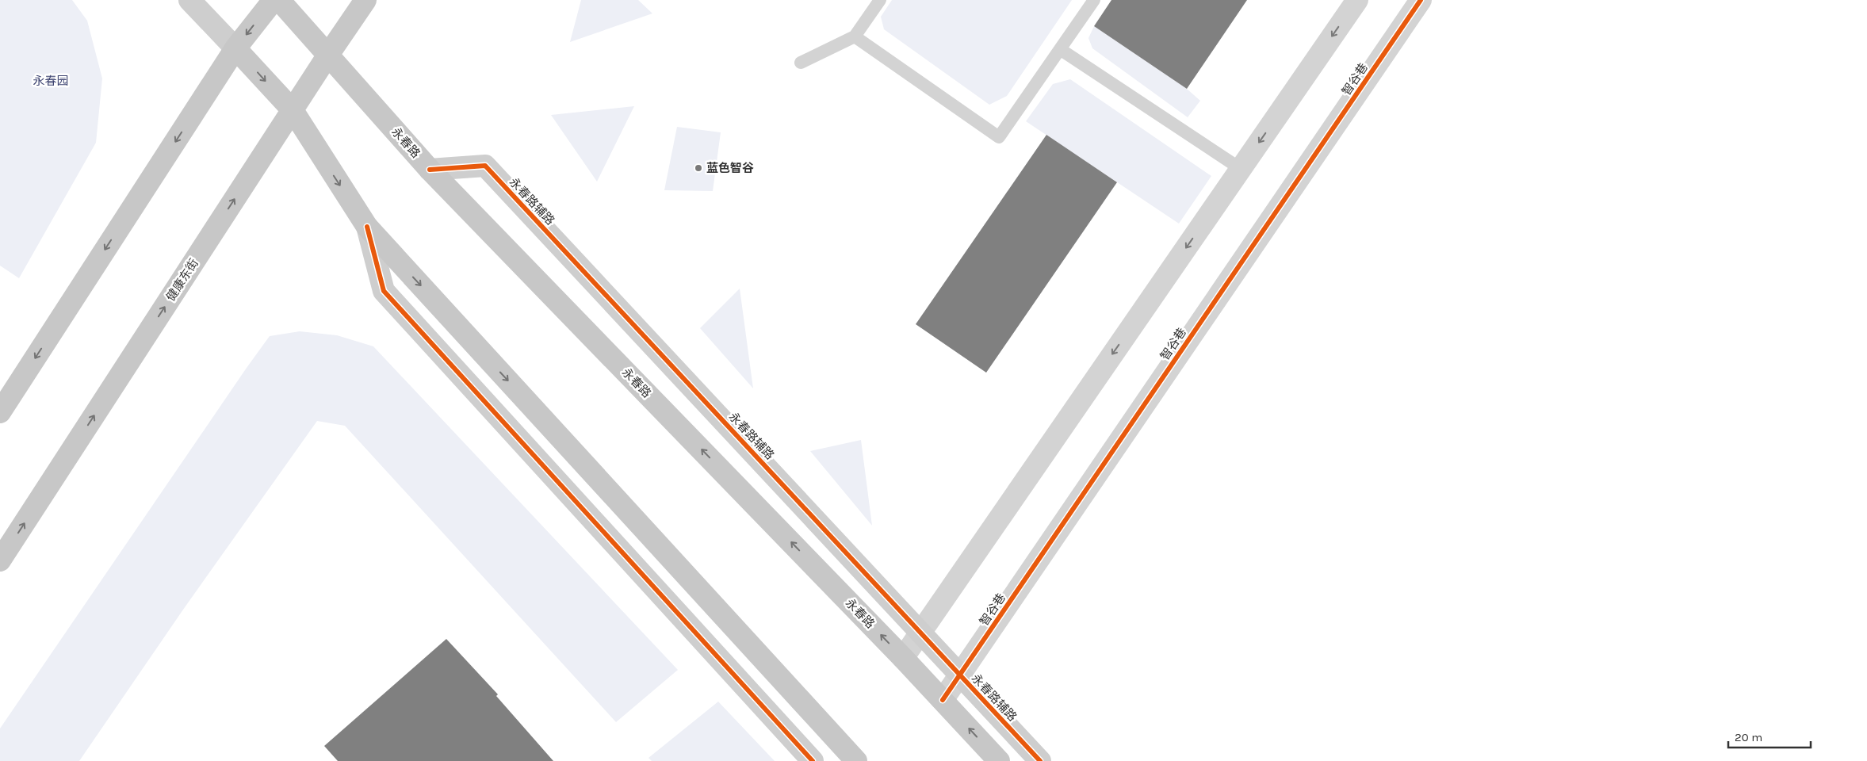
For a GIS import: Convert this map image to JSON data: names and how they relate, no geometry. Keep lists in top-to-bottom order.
{
  "streets": {
    "main road": ["永春路", "健康东街"],
    "street": ["智谷巷", "永春路辅路"]
  },
  "crossings": [
    ["智谷巷", "永春路"],
    ["智谷巷", "永春路辅路"],
    ["永春路", "永春路辅路"],
    ["永春路", "健康东街"]
  ],
  "parks": ["永春园"],
  "places": ["蓝色智谷"],
  "scale_bar": "20 m"
}
